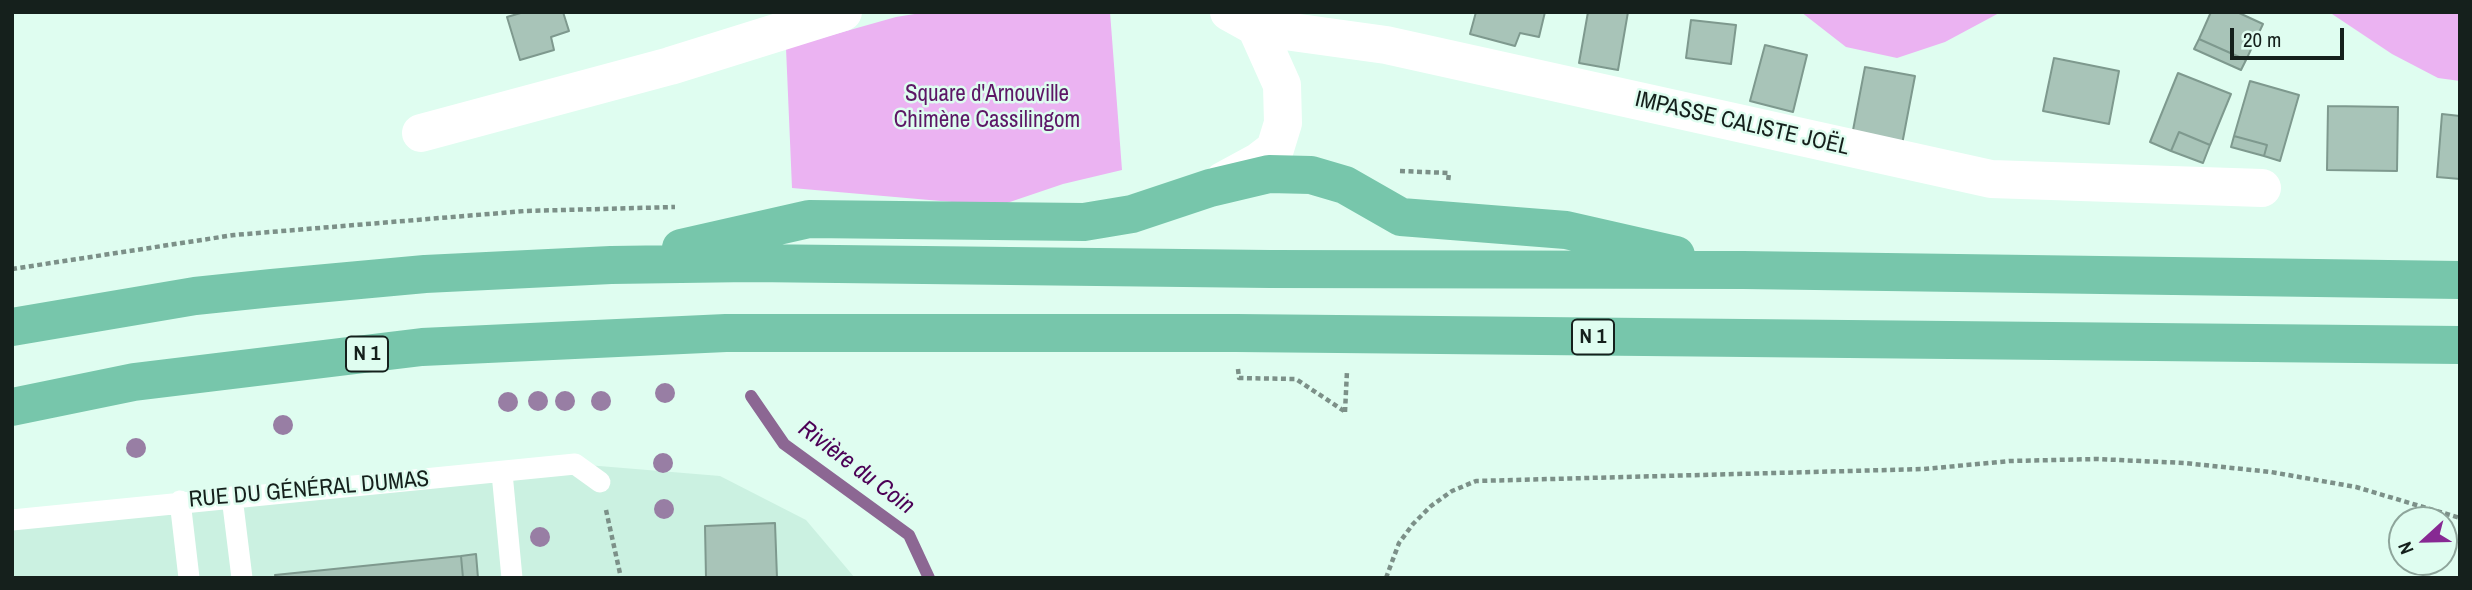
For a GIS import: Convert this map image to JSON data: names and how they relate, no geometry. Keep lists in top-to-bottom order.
{
  "streets": {
    "highway": ["N 1"],
    "street": ["IMPASSE CALISTE JOËL"],
    "lane": ["RUE DU GÉNÉRAL DUMAS"]
  },
  "water": ["Rivière du Coin"],
  "parks": ["Square d'Arnouville Chimène Cassilingom"],
  "scale_bar": "20 m",
  "north": "left"
}
